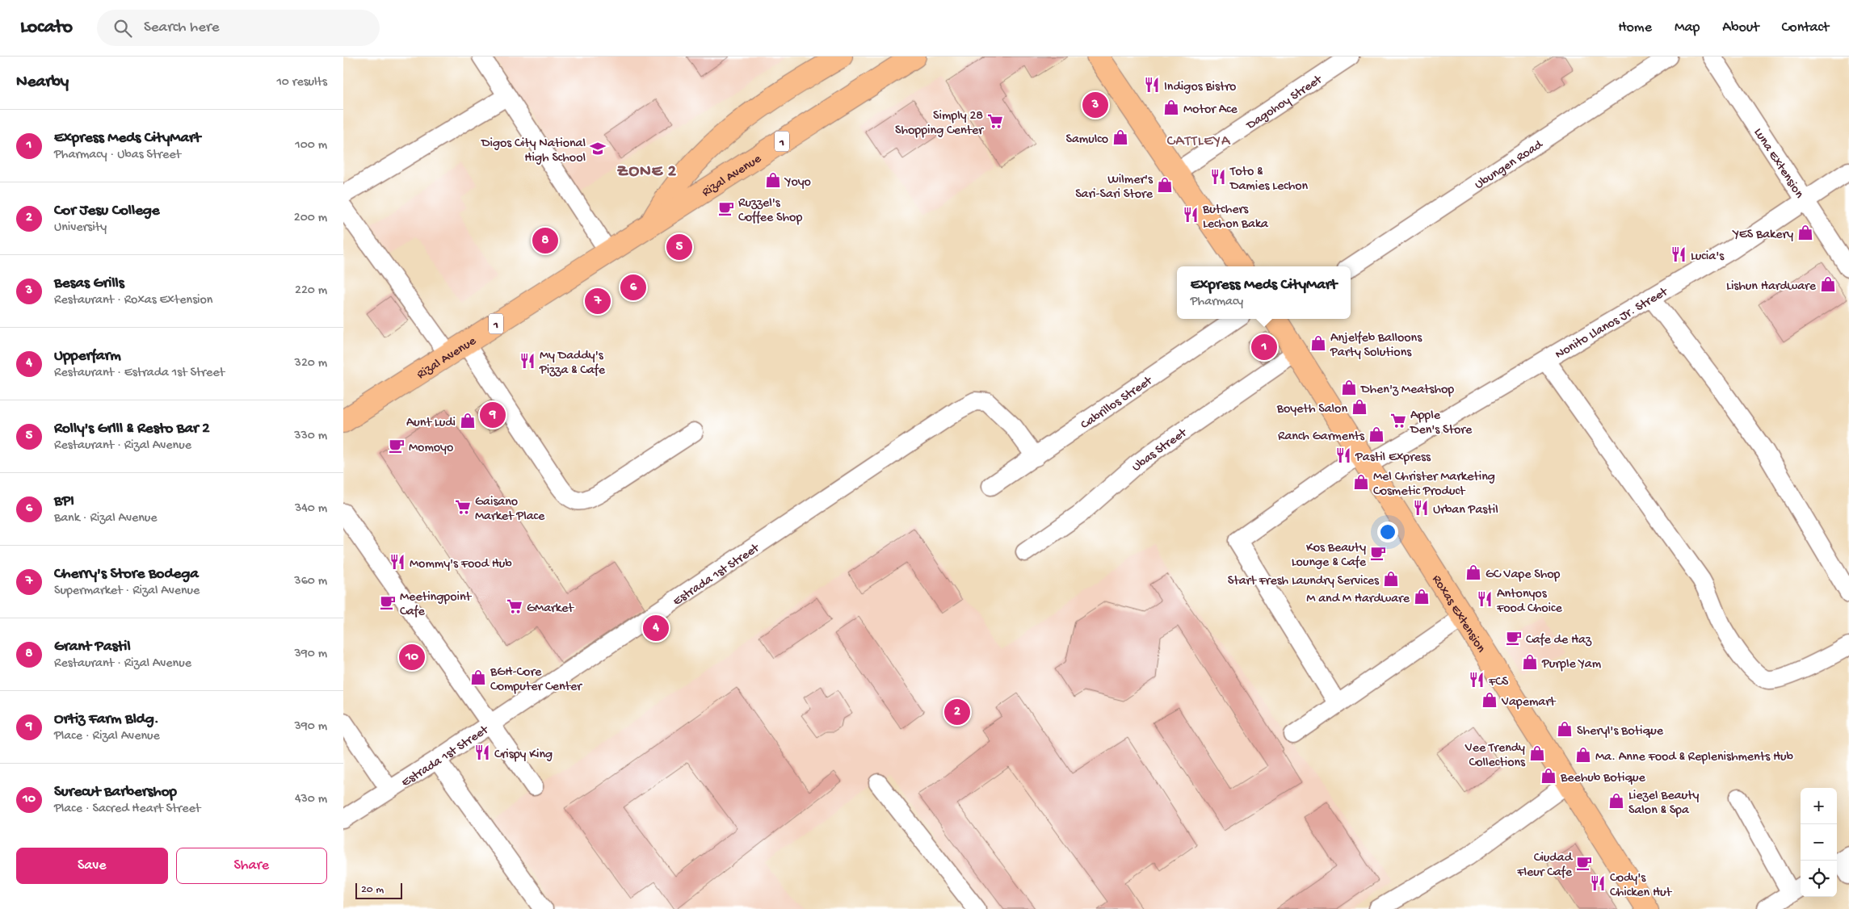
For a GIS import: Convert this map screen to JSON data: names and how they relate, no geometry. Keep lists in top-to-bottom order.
{
  "streets": {
    "main road": ["1", "Rizal Avenue", "Roxas Extension"],
    "street": [
      "Dagohoy Street",
      "Luna Extension",
      "Ubungen Road",
      "Nonito Llanos Jr. Street",
      "Cabrillos Street",
      "Ubas Street",
      "Estrada 1st Street"
    ]
  },
  "crossings": [
    ["Luna Extension", "Nonito Llanos Jr. Street"],
    ["Nonito Llanos Jr. Street", "Roxas Extension"],
    ["Cabrillos Street", "Estrada 1st Street"],
    ["Ubas Street", "Roxas Extension"]
  ],
  "districts": ["CATTLEYA", "ZONE 2"],
  "places": {
    "restaurant": [
      "Indigos Bistro",
      "Toto & Damies Lechon",
      "Butchers Lechon Baka",
      "Lucia's",
      "My Daddy's Pizza & Cafe",
      "Pastil Express",
      "Urban Pastil",
      "Mommy's Food Hub",
      "Antonyos Food Choice",
      "FCS",
      "Crispy King",
      "Cody's Chicken Hut"
    ],
    "shop": [
      "Motor Ace",
      "Samulco",
      "Yoyo",
      "Wilmer's Sari-Sari Store",
      "YES Bakery",
      "Lishun Hardware",
      "Anjelfeb Balloons Party Solutions",
      "Dhen'z Meatshop",
      "Boyeth Salon",
      "Aunt Ludi",
      "Ranch Garments",
      "Mel Christer Marketing Cosmetic Product",
      "GC Vape Shop",
      "Start Fresh Laundry Services",
      "M and M Hardware",
      "Purple Yam",
      "BGH-Core Computer Center",
      "Vapemart",
      "Sheryl's Botique",
      "Vee Trendy Collections",
      "Ma. Anne Food & Replenishments Hub",
      "Beehub Botique",
      "Liezel Beauty Salon & Spa"
    ],
    "supermarket": [
      "Simply 28 Shopping Center",
      "Apple Den's Store",
      "Gaisano Market Place",
      "GMarket"
    ],
    "school or university": ["Digos City National High School"],
    "cafe": [
      "Ruzzel's Coffee Shop",
      "Momoyo",
      "Kos Beauty Lounge & Cafe",
      "Meetingpoint Cafe",
      "Cafe de Haz",
      "Ciudad Fleur Cafe"
    ]
  },
  "scale_bar": "20 m",
  "page": {
    "header": "Locato",
    "search": "Search here",
    "nav": [
      "Home",
      "Map",
      "About",
      "Contact"
    ],
    "heading": ["Nearby", "10 results"],
    "pins": [
      "3",
      "8",
      "5",
      "6",
      "7",
      "1",
      "9",
      "4",
      "10",
      "2"
    ],
    "list": [
      {
        "mark": "1",
        "name": "Express Meds CityMart",
        "note": "Pharmacy · Ubas Street",
        "value": "100 m"
      },
      {
        "mark": "2",
        "name": "Cor Jesu College",
        "note": "University",
        "value": "200 m"
      },
      {
        "mark": "3",
        "name": "Besas Grills",
        "note": "Restaurant · Roxas Extension",
        "value": "220 m"
      },
      {
        "mark": "4",
        "name": "Upperfarm",
        "note": "Restaurant · Estrada 1st Street",
        "value": "320 m"
      },
      {
        "mark": "5",
        "name": "Rolly's Grlll & Resto Bar 2",
        "note": "Restaurant · Rizal Avenue",
        "value": "330 m"
      },
      {
        "mark": "6",
        "name": "BPI",
        "note": "Bank · Rizal Avenue",
        "value": "340 m"
      },
      {
        "mark": "7",
        "name": "Cherry's Store Bodega",
        "note": "Supermarket · Rizal Avenue",
        "value": "360 m"
      },
      {
        "mark": "8",
        "name": "Grant Pastil",
        "note": "Restaurant · Rizal Avenue",
        "value": "390 m"
      },
      {
        "mark": "9",
        "name": "Ortiz Farm Bldg.",
        "note": "Place · Rizal Avenue",
        "value": "390 m"
      },
      {
        "mark": "10",
        "name": "Surecut Barbershop",
        "note": "Place · Sacred Heart Street",
        "value": "430 m"
      }
    ],
    "popup": ["Express Meds CityMart", "Pharmacy"],
    "map_buttons": ["+", "−"],
    "buttons": ["Save", "Share"],
    "scale": "20 m"
  }
}
